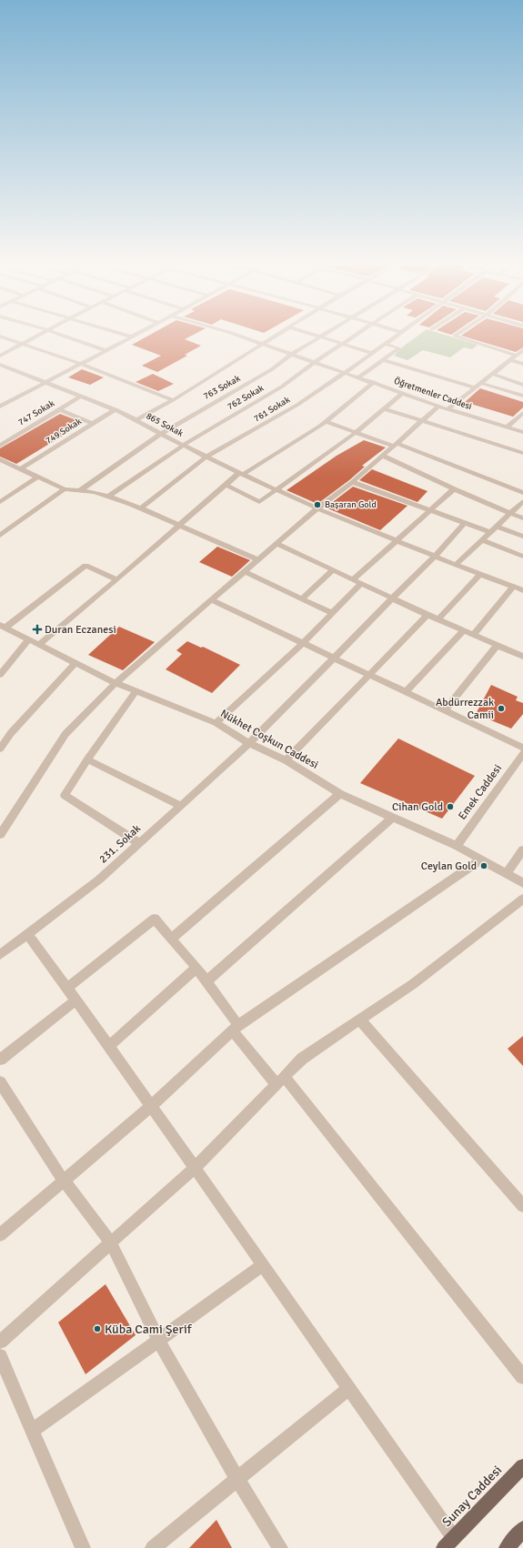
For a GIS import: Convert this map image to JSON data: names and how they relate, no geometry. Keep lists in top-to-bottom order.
{
  "streets": {
    "main road": ["Sunay Caddesi"],
    "street": [
      "763 Sokak",
      "Öğretmenler Caddesi",
      "762 Sokak",
      "761 Sokak",
      "747 Sokak",
      "865 Sokak",
      "749 Sokak",
      "Nükhet Coşkun Caddesi",
      "Emek Caddesi",
      "231. Sokak"
    ]
  },
  "crossings": [
    ["763 Sokak", "Öğretmenler Caddesi"],
    ["763 Sokak", "865 Sokak"],
    ["Öğretmenler Caddesi", "762 Sokak"],
    ["Öğretmenler Caddesi", "761 Sokak"],
    ["762 Sokak", "865 Sokak"],
    ["761 Sokak", "865 Sokak"],
    ["747 Sokak", "865 Sokak"],
    ["865 Sokak", "749 Sokak"],
    ["865 Sokak", "231. Sokak"],
    ["Nükhet Coşkun Caddesi", "Emek Caddesi"],
    ["Nükhet Coşkun Caddesi", "231. Sokak"]
  ],
  "places": {
    "other": [
      "Başaran Gold",
      "Abdürrezzak Camii",
      "Cihan Gold",
      "Ceylan Gold",
      "Küba Cami Şerif"
    ],
    "health": ["Duran Eczanesi"]
  }
}
